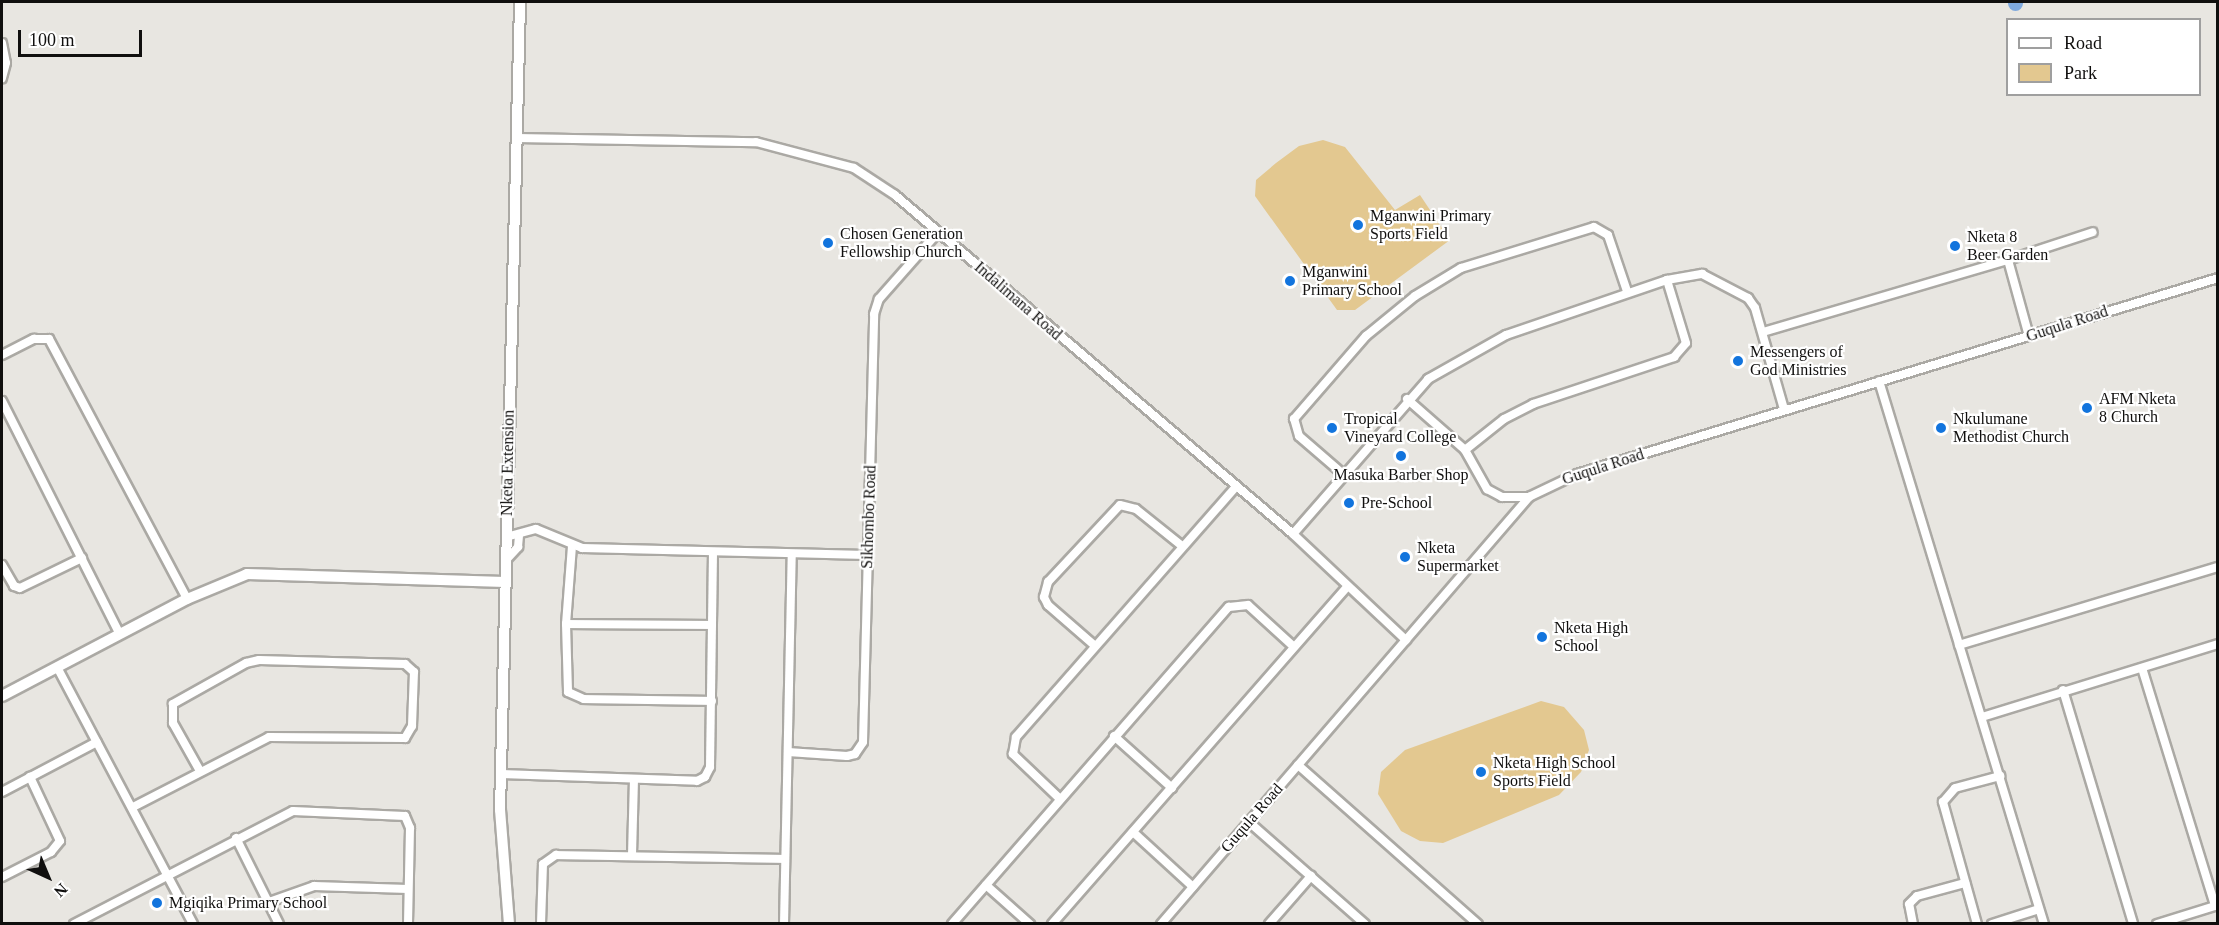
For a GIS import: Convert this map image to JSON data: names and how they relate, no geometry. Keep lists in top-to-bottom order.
{
  "streets": {
    "street": [
      "Indalimana Road",
      "Guqula Road",
      "Nketa Extension",
      "Sikhombo Road"
    ]
  },
  "crossings": [
    ["Indalimana Road", "Guqula Road"],
    ["Indalimana Road", "Nketa Extension"],
    ["Indalimana Road", "Sikhombo Road"]
  ],
  "places": [
    "Mganwini Primary Sports Field",
    "Chosen Generation Fellowship Church",
    "Nketa 8 Beer Garden",
    "Mganwini Primary School",
    "Messengers of God Ministries",
    "AFM Nketa 8 Church",
    "Tropical Vineyard College",
    "Nkulumane Methodist Church",
    "Masuka Barber Shop",
    "Pre-School",
    "Nketa Supermarket",
    "Nketa High School",
    "Nketa High School Sports Field",
    "Mgiqika Primary School"
  ],
  "legend": ["Road", "Park"],
  "scale_bar": "100 m",
  "north": "bottom right"
}
